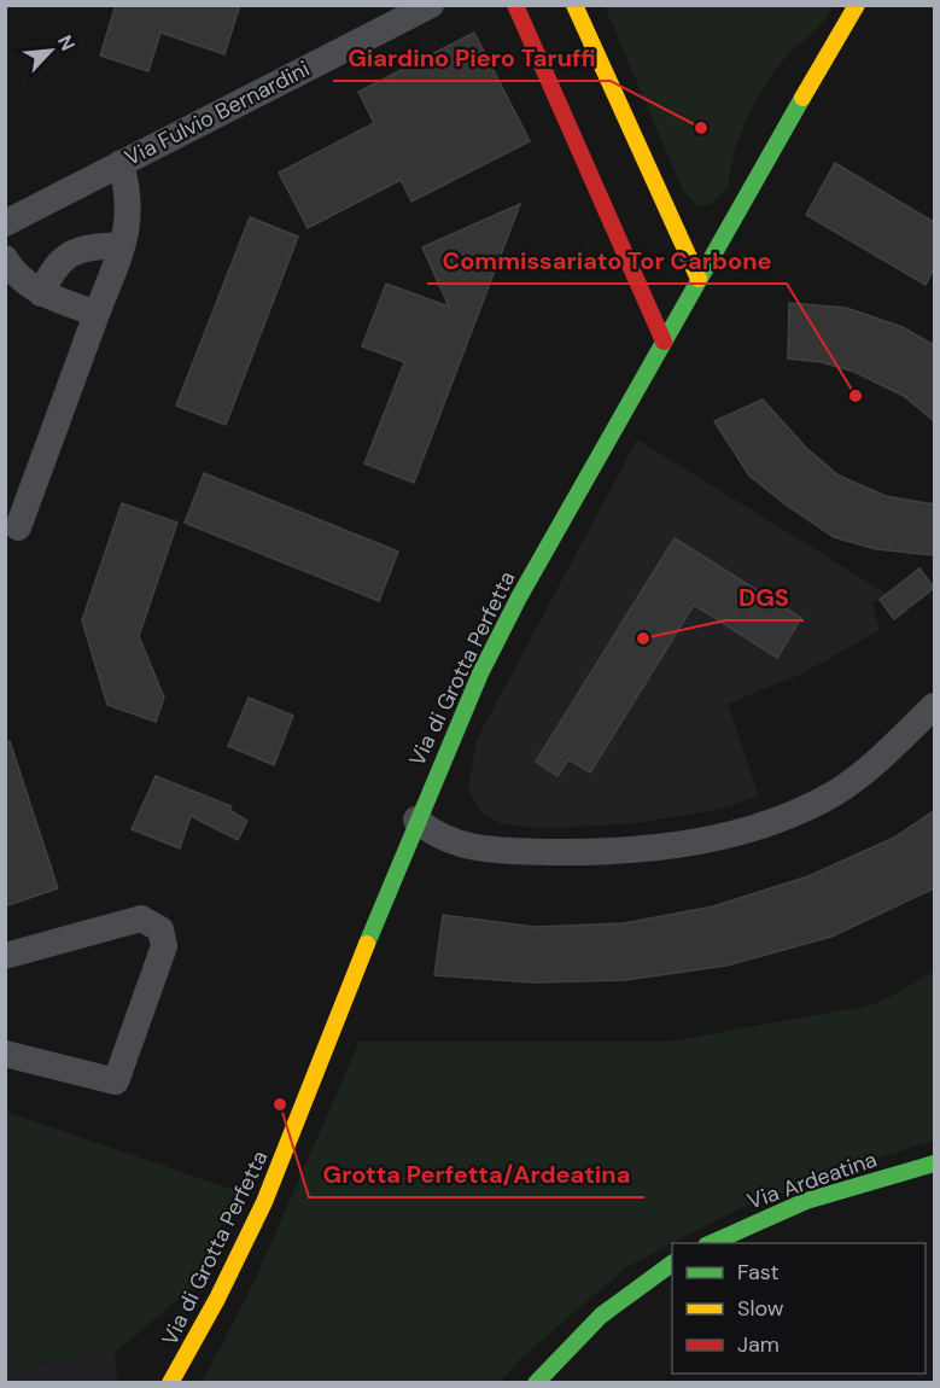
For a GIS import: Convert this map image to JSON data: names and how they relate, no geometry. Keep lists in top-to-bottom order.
{
  "streets": {
    "main road": ["Via di Grotta Perfetta", "Via Ardeatina"],
    "street": ["Via Fulvio Bernardini"]
  },
  "places": [
    "Giardino Piero Taruffi",
    "Commissariato Tor Carbone",
    "DGS",
    "Grotta Perfetta/Ardeatina"
  ],
  "legend": ["Fast", "Slow", "Jam"],
  "north": "top right"
}
